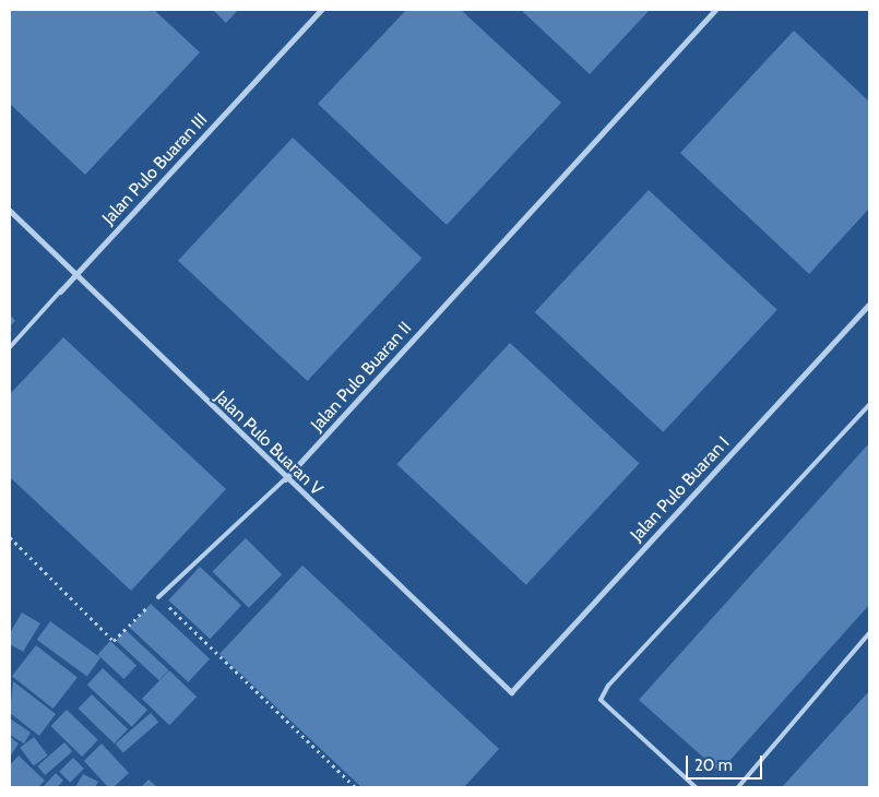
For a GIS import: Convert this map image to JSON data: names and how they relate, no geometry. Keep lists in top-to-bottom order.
{
  "streets": {
    "street": [
      "Jalan Pulo Buaran III",
      "Jalan Pulo Buaran II",
      "Jalan Pulo Buaran V",
      "Jalan Pulo Buaran I"
    ]
  },
  "crossings": [
    ["Jalan Pulo Buaran III", "Jalan Pulo Buaran V"],
    ["Jalan Pulo Buaran II", "Jalan Pulo Buaran V"],
    ["Jalan Pulo Buaran V", "Jalan Pulo Buaran I"]
  ],
  "scale_bar": "20 m"
}
